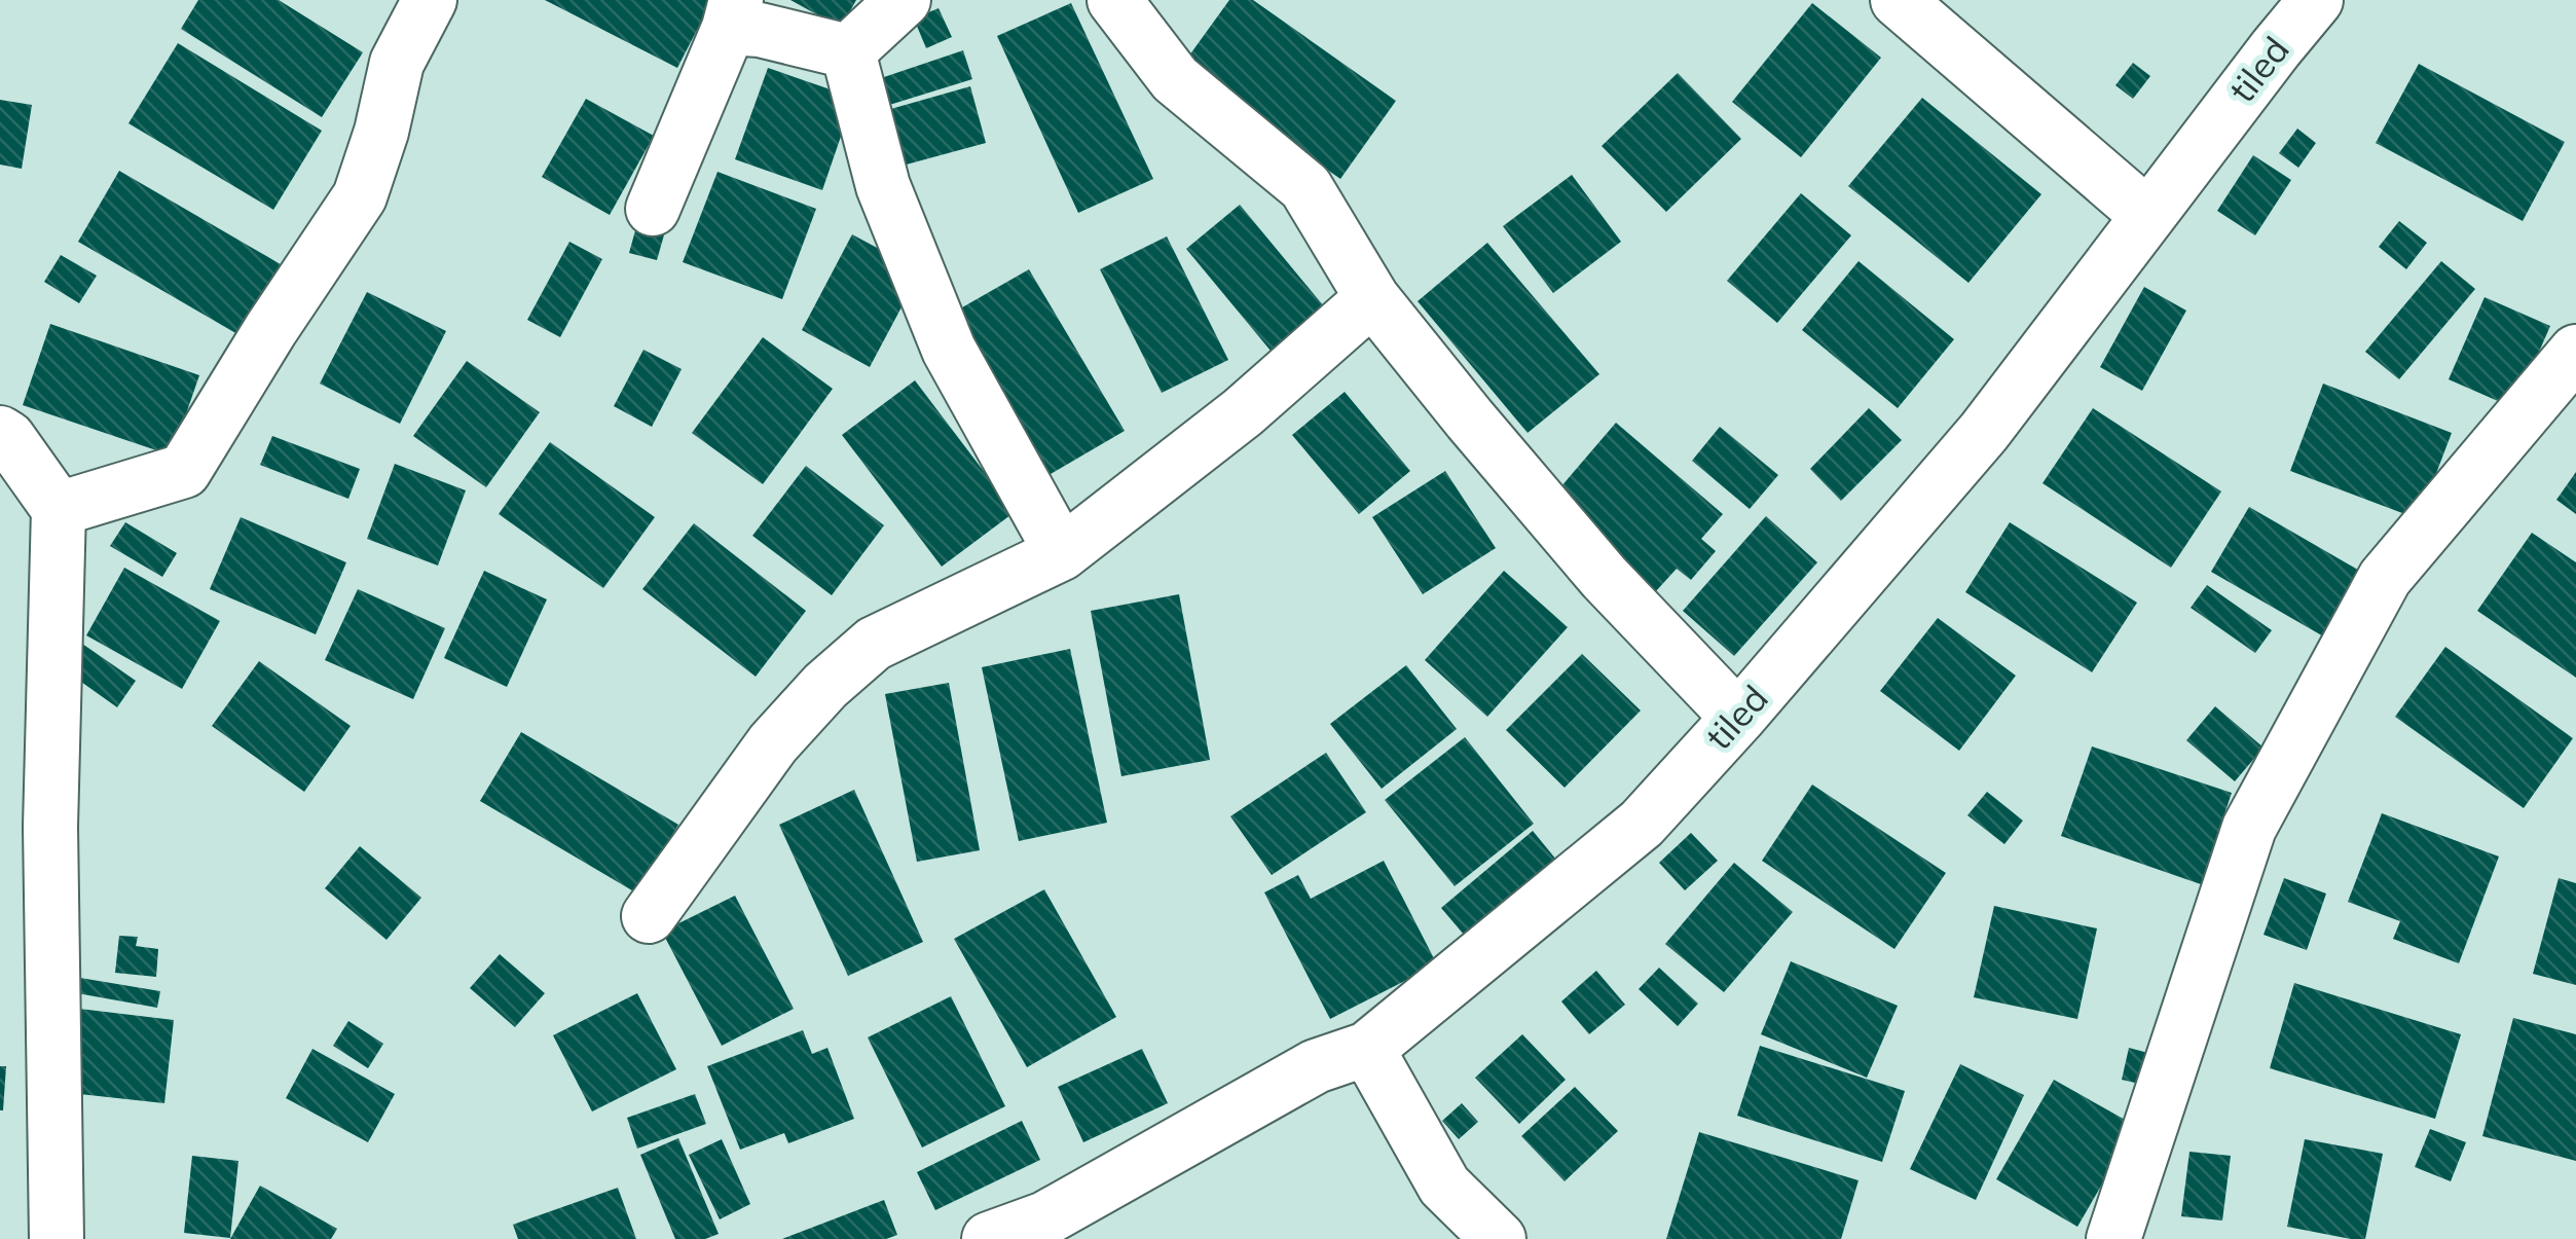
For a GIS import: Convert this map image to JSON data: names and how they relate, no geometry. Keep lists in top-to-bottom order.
{
  "streets": {
    "street": ["tiled"]
  }
}
